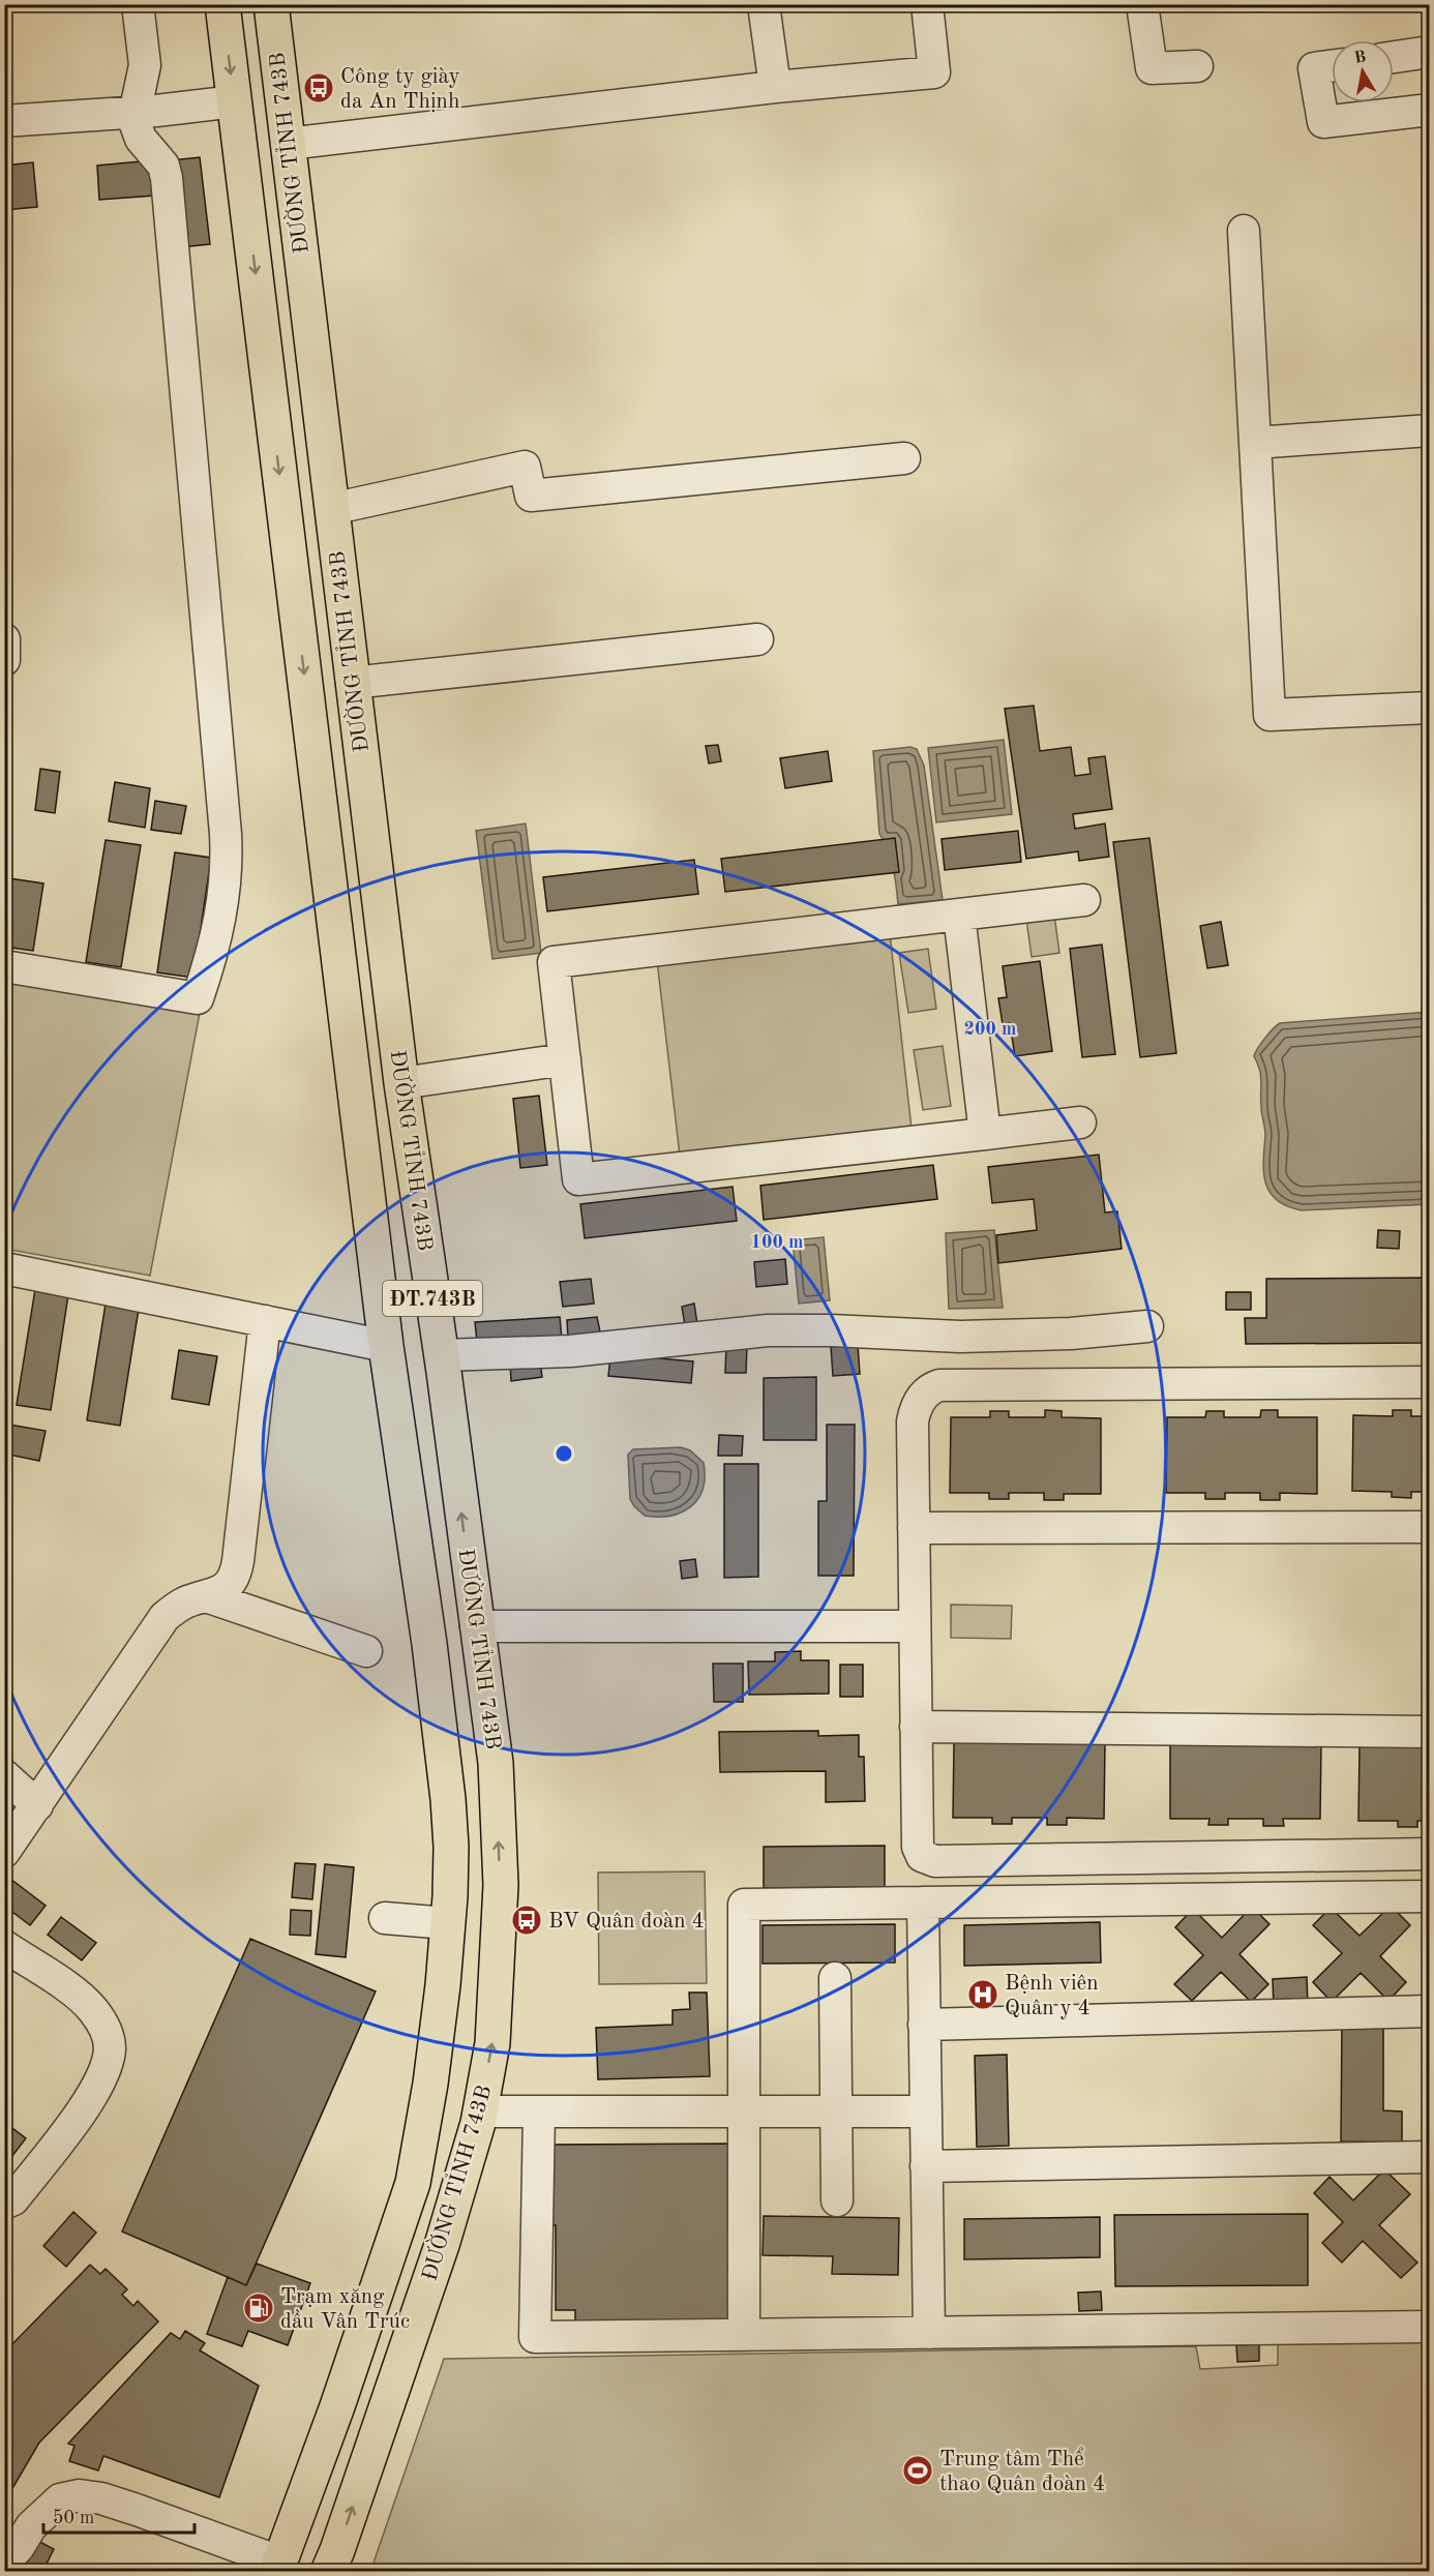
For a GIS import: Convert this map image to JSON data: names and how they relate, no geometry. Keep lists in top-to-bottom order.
{
  "streets": {
    "main road": ["ĐƯỜNG TỈNH 743B", "ĐT.743B"]
  },
  "places": {
    "bus stop": ["Công ty giày da An Thịnh", "BV Quân đoàn 4"],
    "hospital": ["Bệnh viên Quân y 4"],
    "fuel station": ["Trạm xăng dầu Vân Trúc"],
    "sports": ["Trung tâm Thể thao Quân đoàn 4"]
  },
  "scale_bar": "50 m",
  "north": "top",
  "rings": ["200 m", "100 m"]
}
